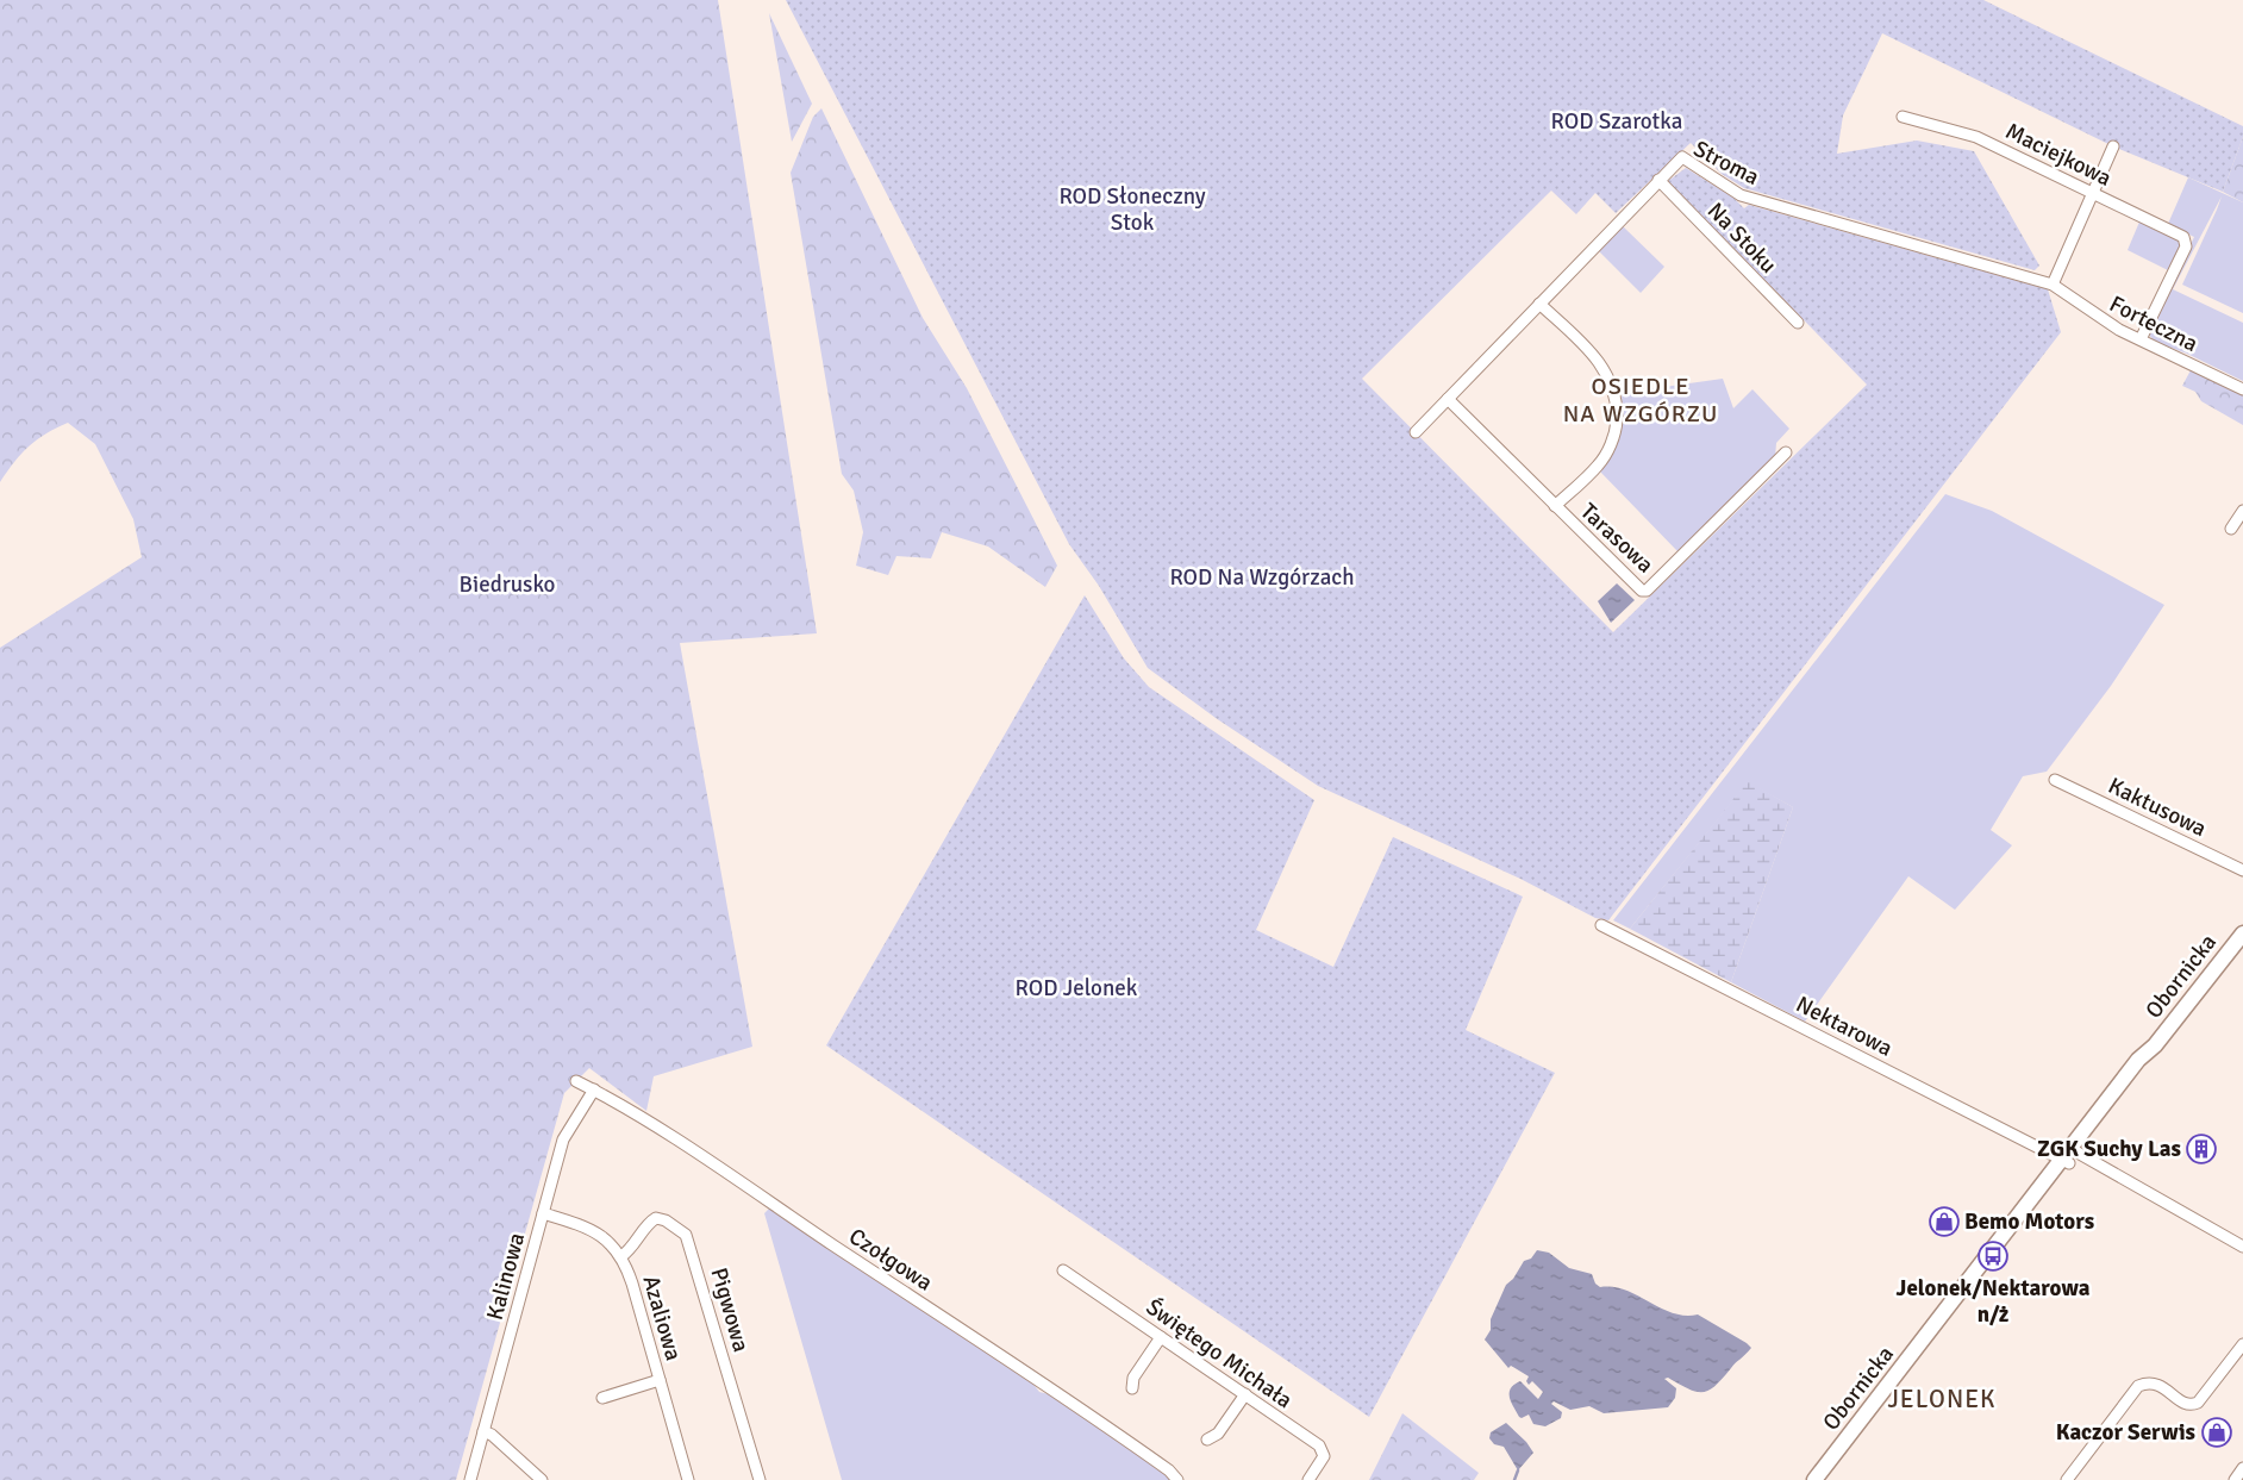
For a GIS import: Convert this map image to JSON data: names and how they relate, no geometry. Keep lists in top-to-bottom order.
{
  "streets": {
    "main road": ["Obornicka"],
    "street": [
      "Maciejkowa",
      "Stroma",
      "Na Stoku",
      "Forteczna",
      "Tarasowa",
      "Kaktusowa",
      "Nektarowa",
      "Czołgowa",
      "Kalinowa",
      "Pigwowa",
      "Azaliowa",
      "Świętego Michała"
    ]
  },
  "crossings": [
    ["Maciejkowa", "Forteczna"],
    ["Stroma", "Na Stoku"],
    ["Stroma", "Forteczna"],
    ["Stroma", "Tarasowa"],
    ["Obornicka", "Nektarowa"],
    ["Czołgowa", "Kalinowa"],
    ["Kalinowa", "Azaliowa"],
    ["Pigwowa", "Azaliowa"]
  ],
  "districts": ["OSIEDLE NA WZGÓRZU", "JELONEK"],
  "parks": [
    "ROD Szarotka",
    "ROD Słoneczny Stok",
    "ROD Na Wzgórzach",
    "Biedrusko",
    "ROD Jelonek"
  ],
  "places": {
    "building": ["ZGK Suchy Las"],
    "shop": ["Bemo Motors", "Kaczor Serwis"],
    "bus stop": ["Jelonek/Nektarowa n/ż"]
  }
}
